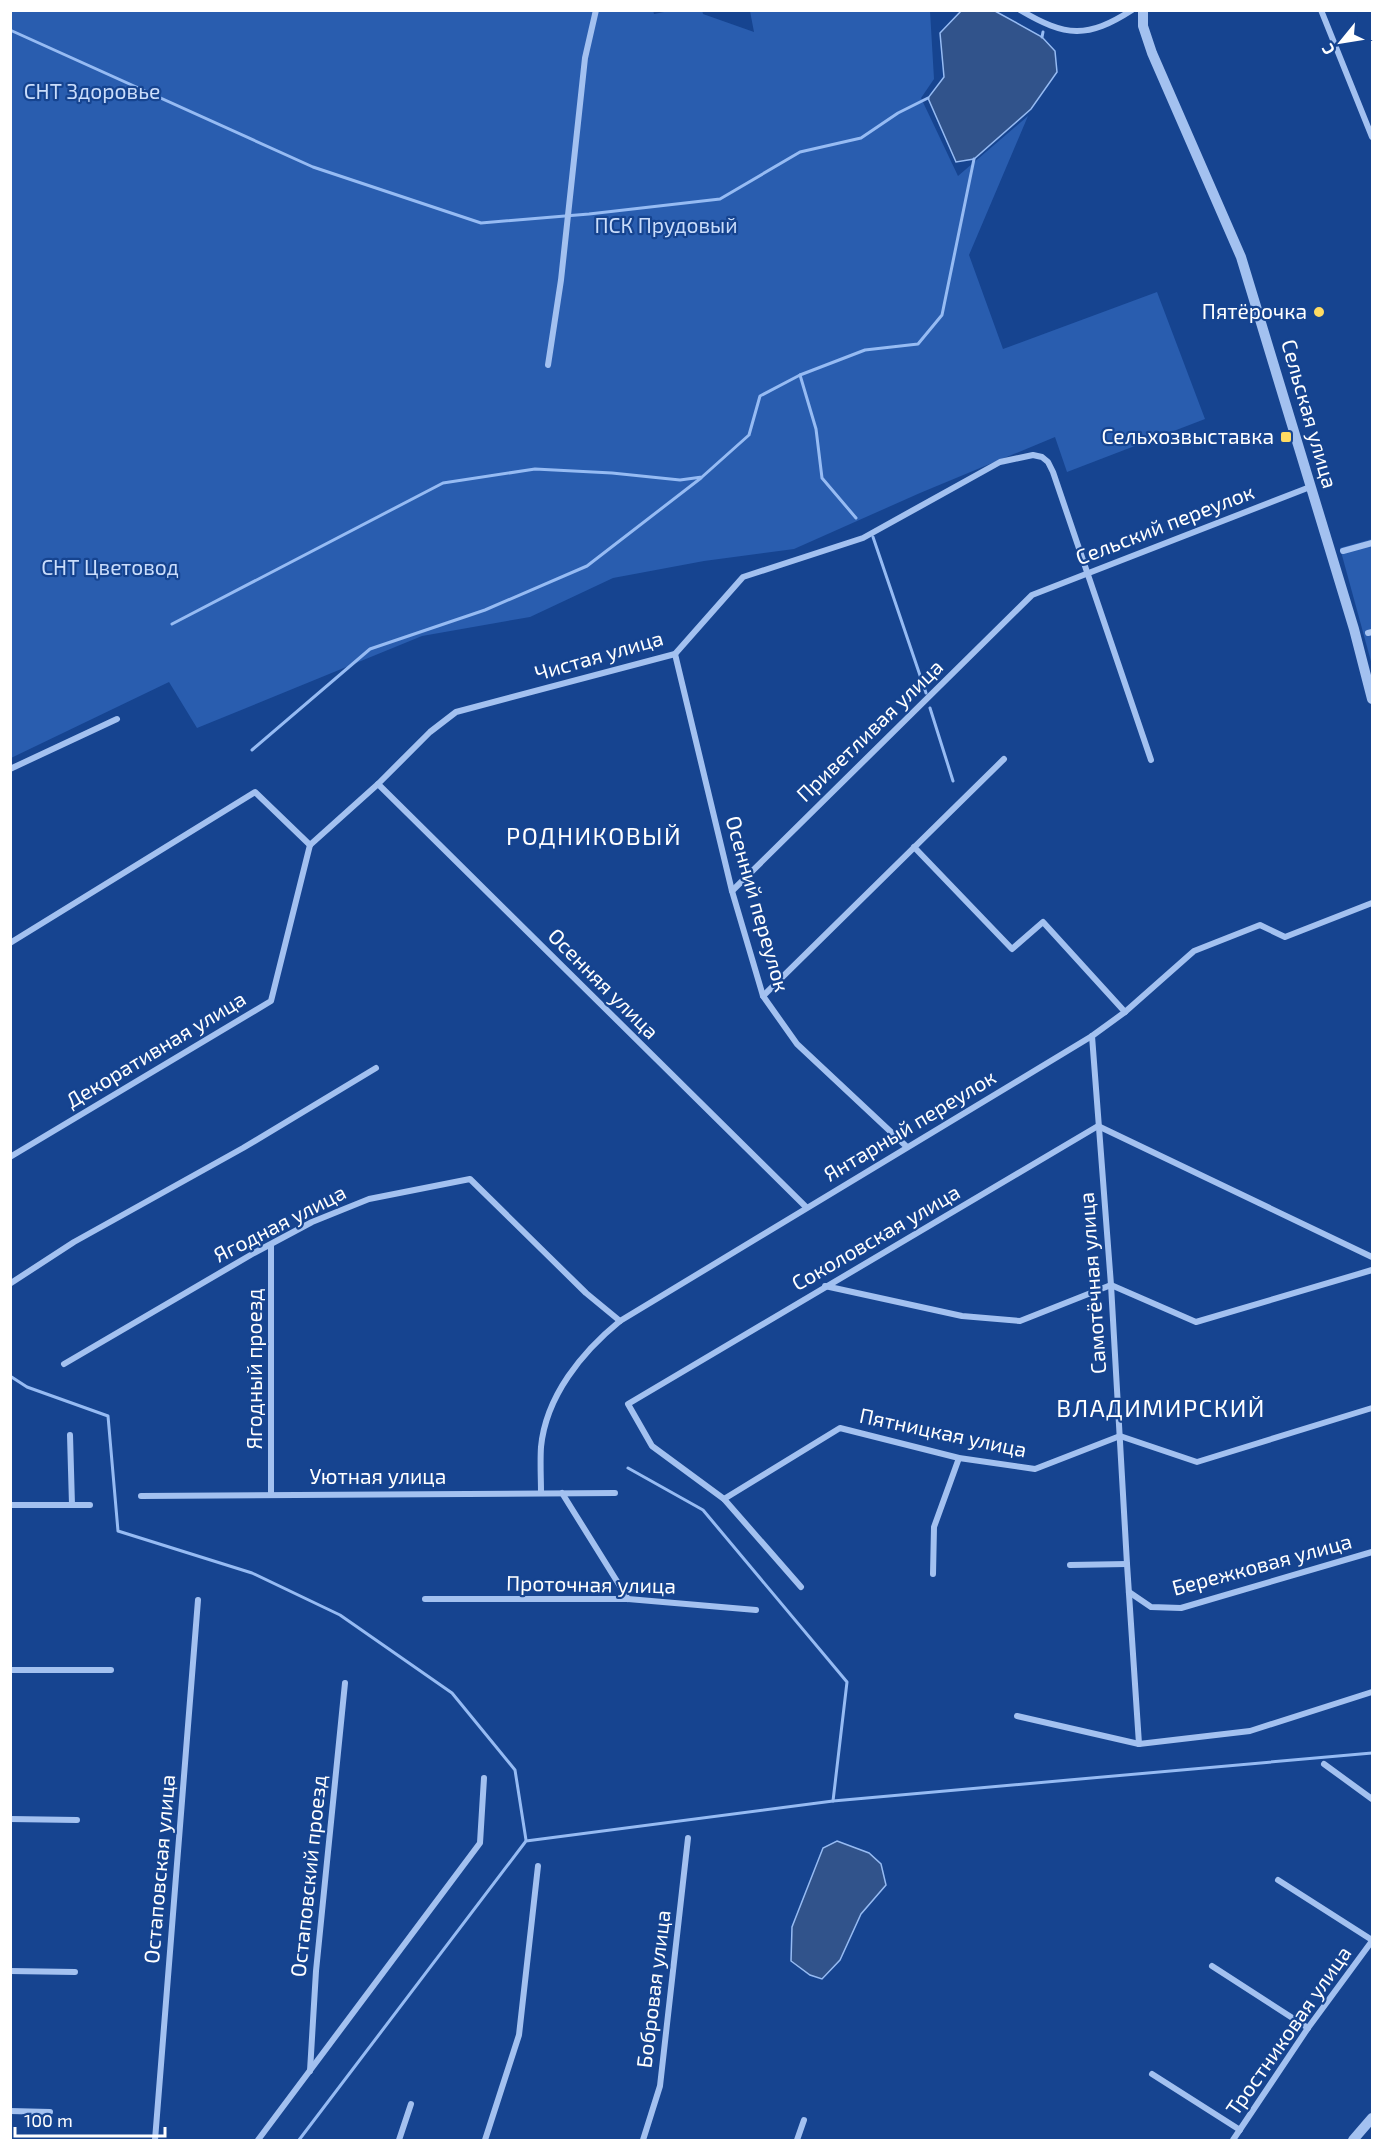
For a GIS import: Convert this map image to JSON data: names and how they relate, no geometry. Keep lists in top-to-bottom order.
{
  "streets": {
    "street": [
      "Сельская улица",
      "Сельский переулок",
      "Чистая улица",
      "Приветливая улица",
      "Осенний переулок",
      "Осенняя улица",
      "Декоративная улица",
      "Янтарный переулок",
      "Ягодная улица",
      "Соколовская улица",
      "Самотёчная улица",
      "Ягодный проезд",
      "Пятницкая улица",
      "Уютная улица",
      "Бережковая улица",
      "Проточная улица",
      "Остаповская улица",
      "Остаповский проезд",
      "Бобровая улица",
      "Тростниковая улица"
    ]
  },
  "crossings": [
    ["Сельская улица", "Сельский переулок"],
    ["Сельский переулок", "Чистая улица"],
    ["Сельский переулок", "Приветливая улица"],
    ["Чистая улица", "Осенний переулок"],
    ["Чистая улица", "Осенняя улица"],
    ["Чистая улица", "Декоративная улица"],
    ["Приветливая улица", "Осенний переулок"],
    ["Осенний переулок", "Янтарный переулок"],
    ["Осенняя улица", "Янтарный переулок"],
    ["Янтарный переулок", "Ягодная улица"],
    ["Янтарный переулок", "Самотёчная улица"],
    ["Янтарный переулок", "Уютная улица"],
    ["Ягодная улица", "Ягодный проезд"],
    ["Соколовская улица", "Самотёчная улица"],
    ["Соколовская улица", "Пятницкая улица"],
    ["Самотёчная улица", "Пятницкая улица"],
    ["Самотёчная улица", "Бережковая улица"],
    ["Ягодный проезд", "Уютная улица"]
  ],
  "districts": ["РОДНИКОВЫЙ", "ВЛАДИМИРСКИЙ"],
  "parks": ["СНТ Здоровье", "ПСК Прудовый", "СНТ Цветовод"],
  "places": {
    "other": ["Пятёрочка"],
    "transit": ["Сельхозвыставка"]
  },
  "scale_bar": "100 m",
  "north": "bottom left"
}
